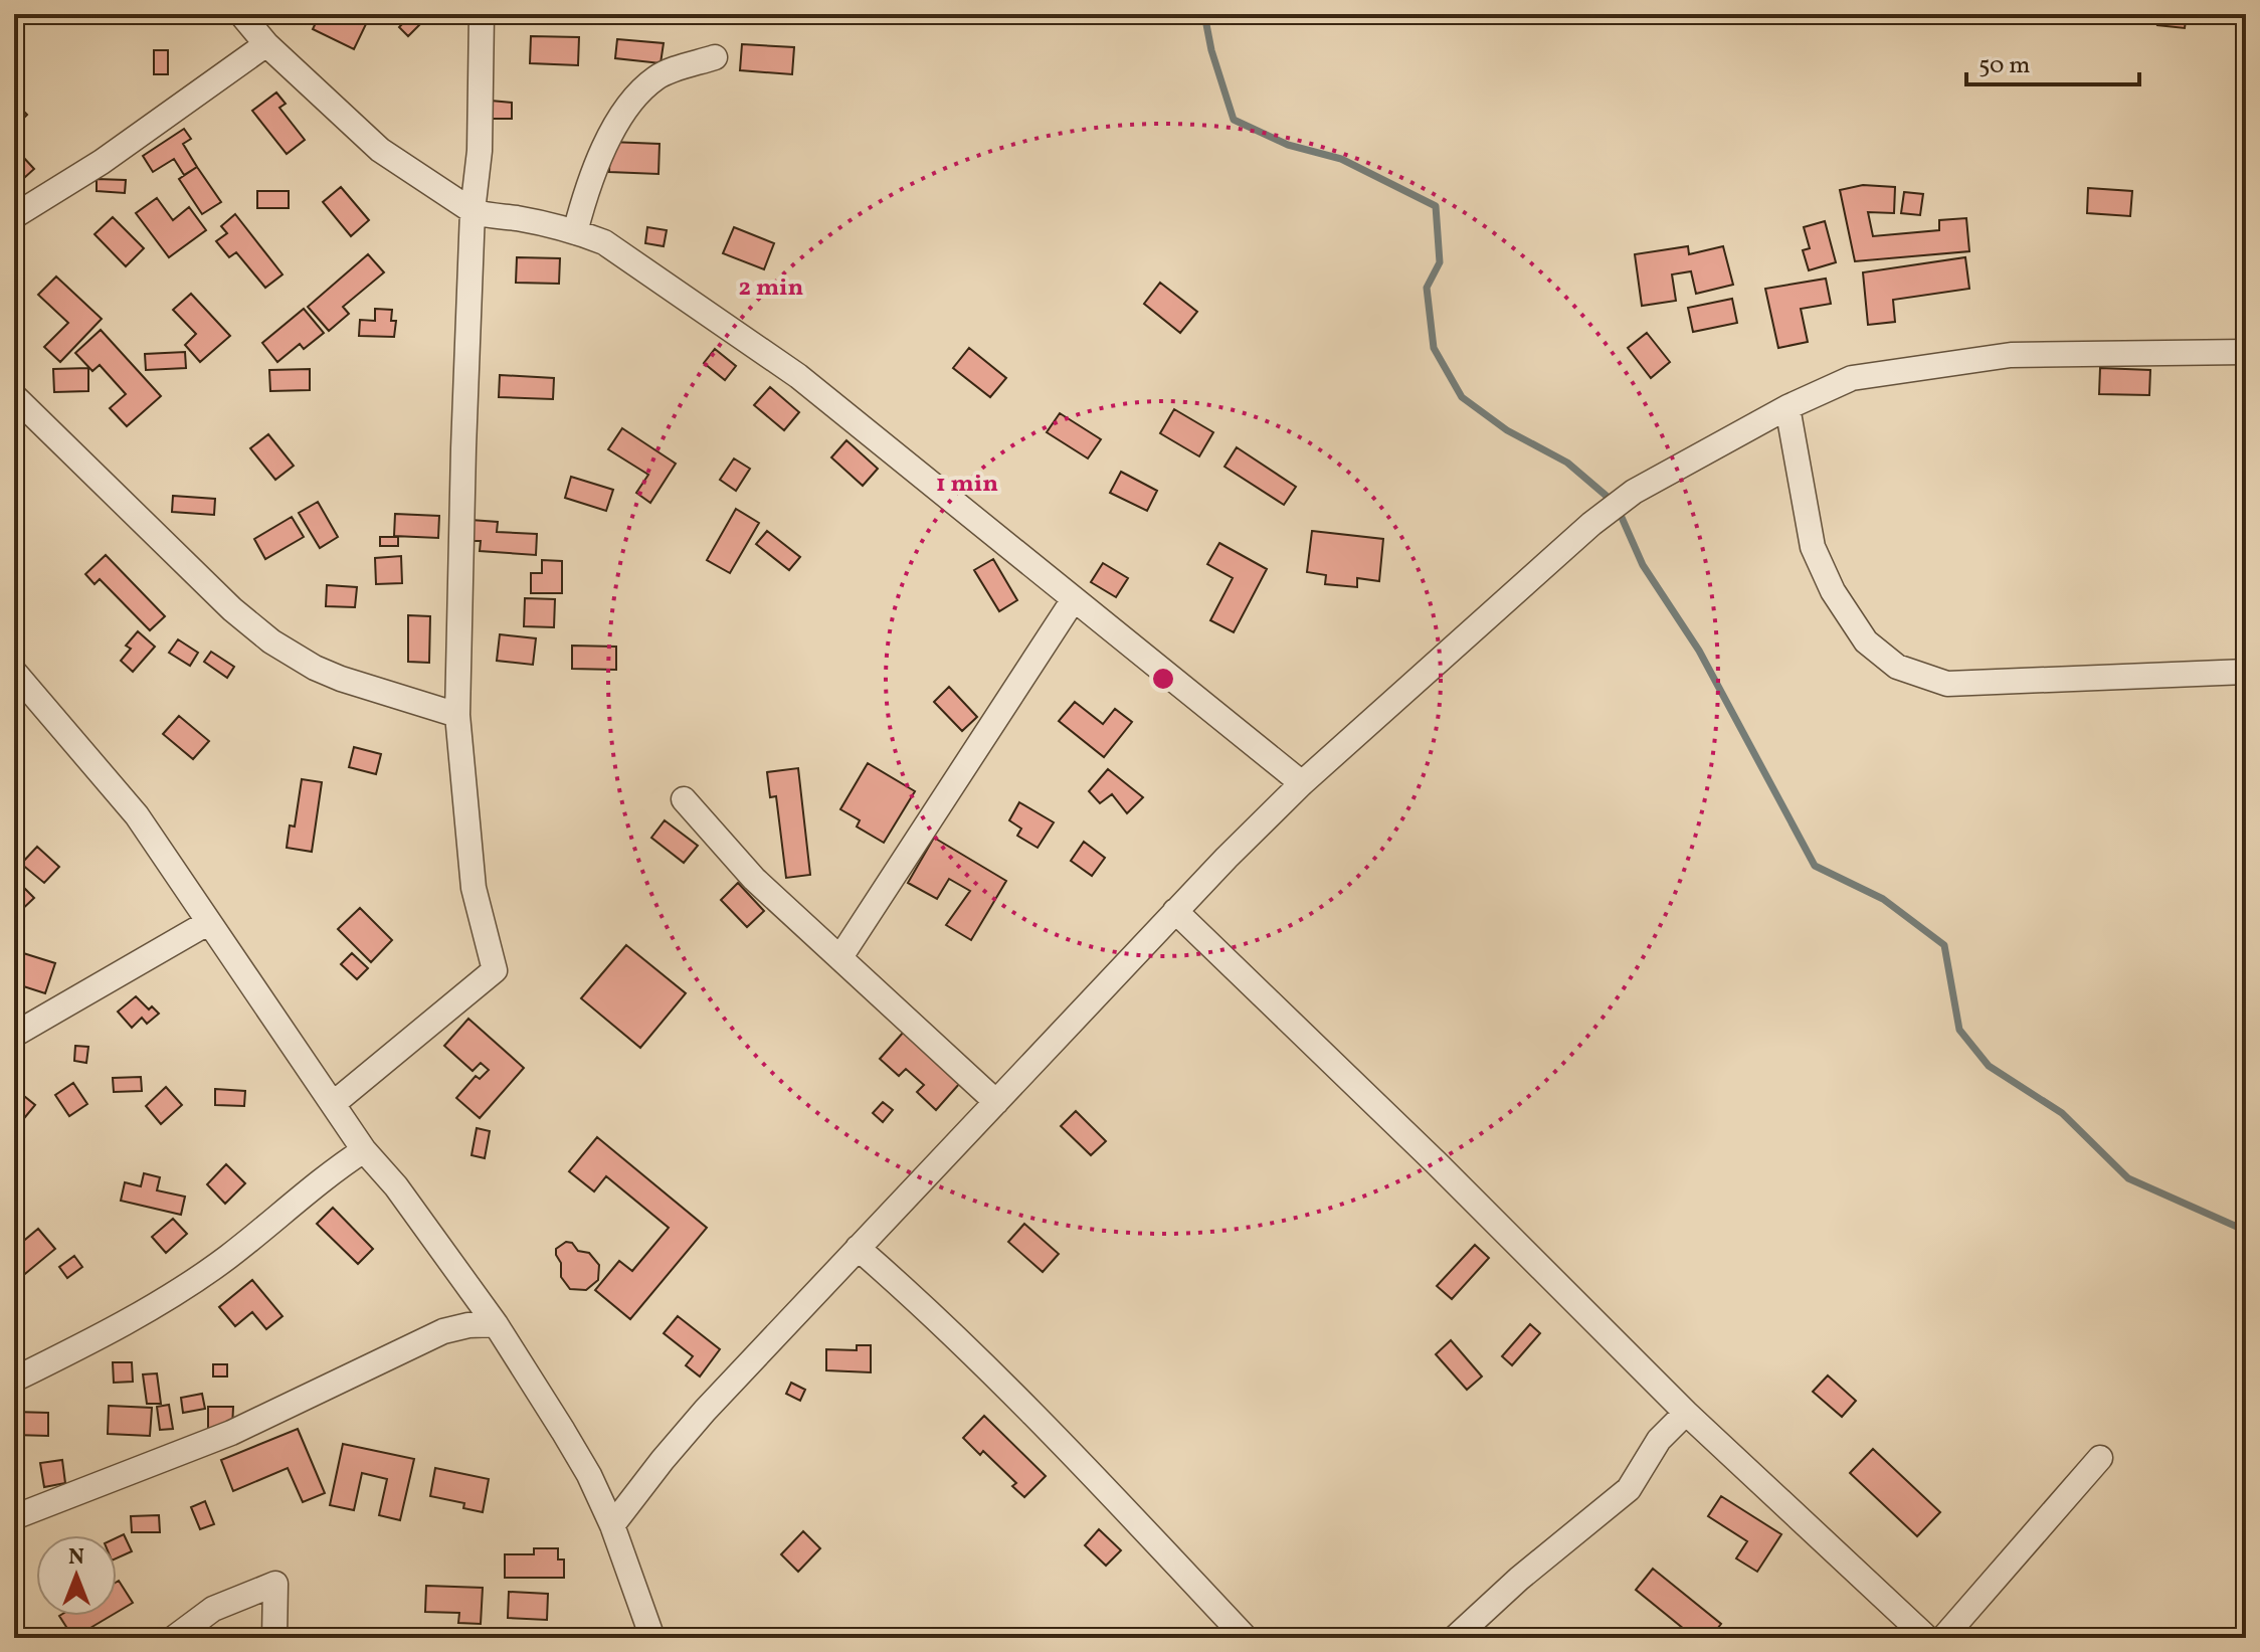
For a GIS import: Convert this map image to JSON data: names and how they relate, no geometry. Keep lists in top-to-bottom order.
{
  "scale_bar": "50 m",
  "north": "top",
  "rings": ["2 min", "1 min"]
}
